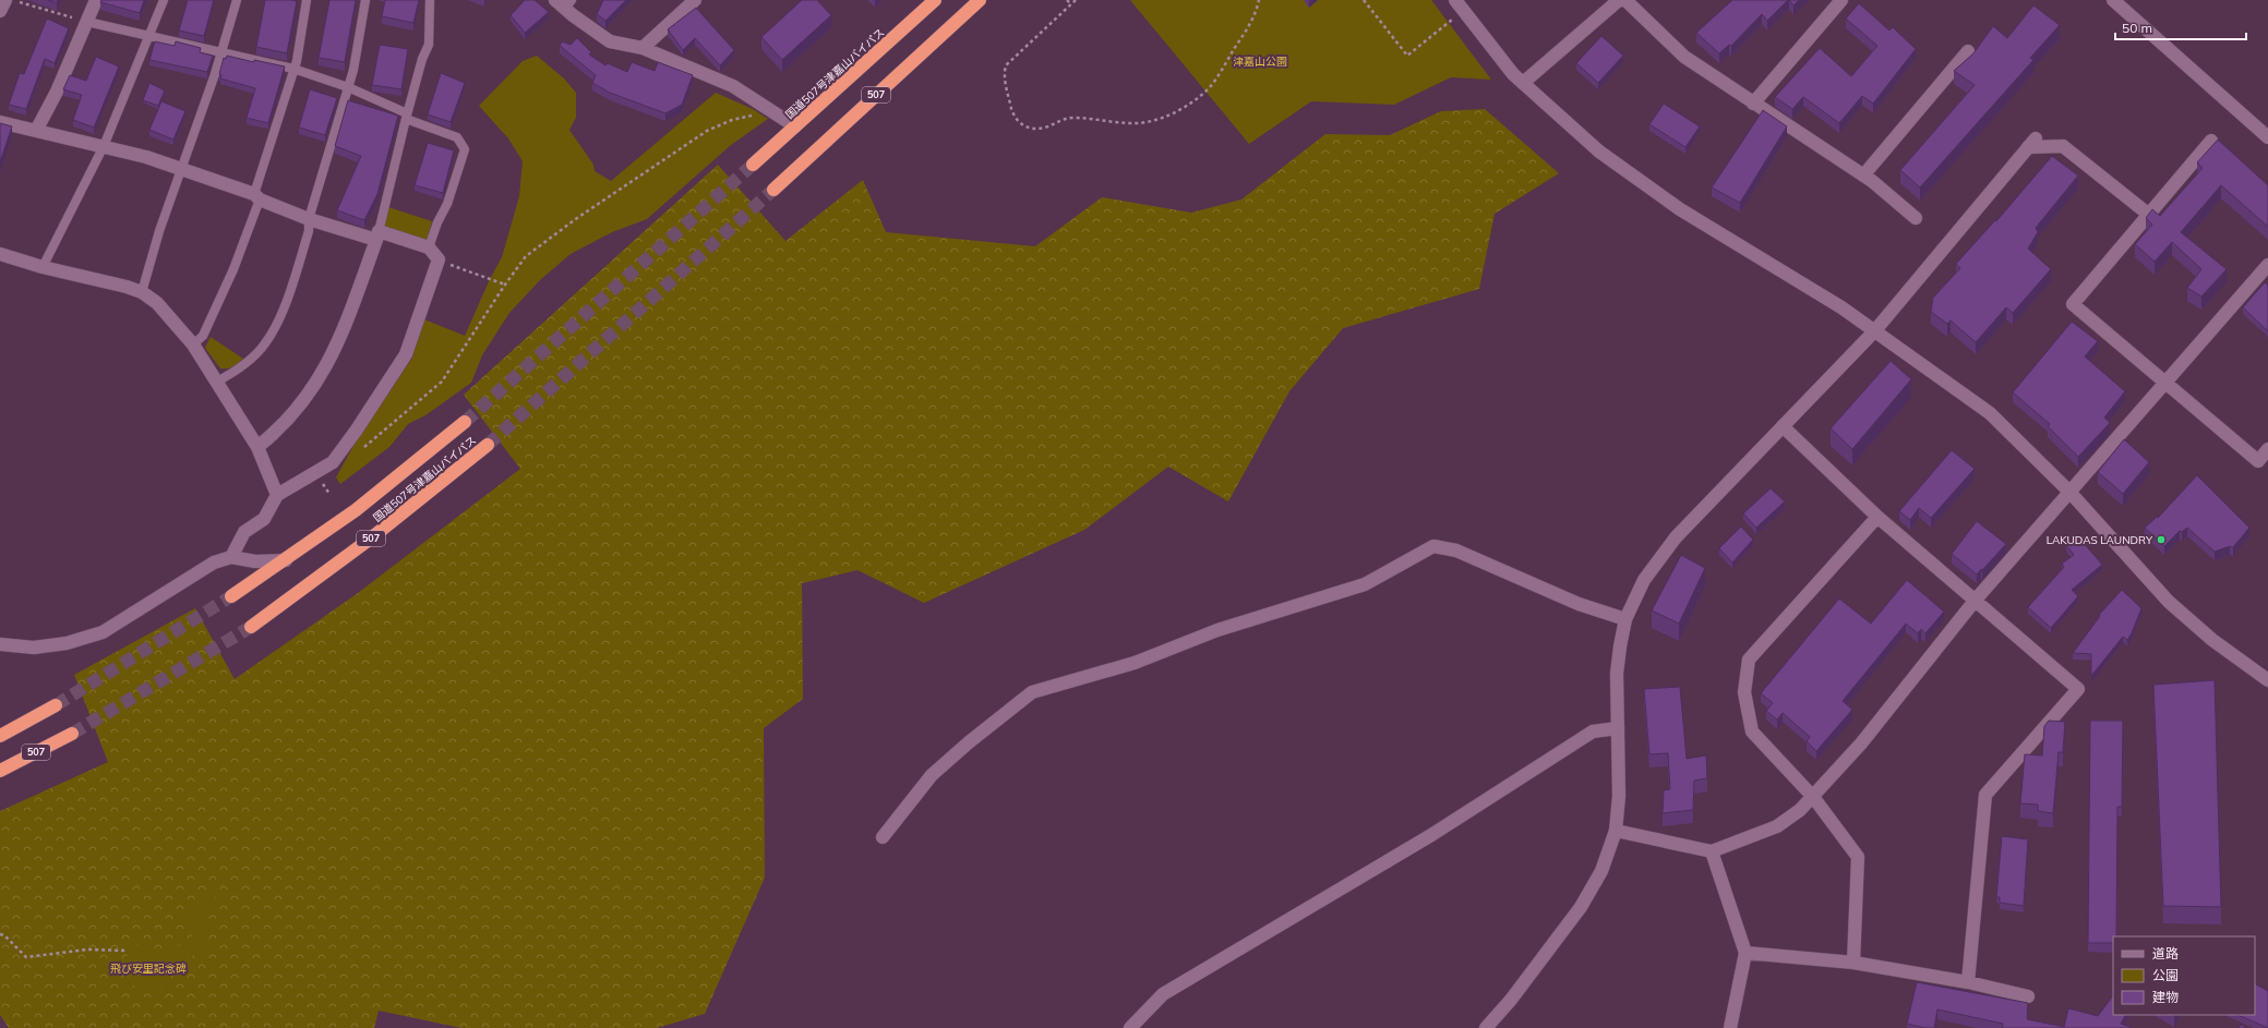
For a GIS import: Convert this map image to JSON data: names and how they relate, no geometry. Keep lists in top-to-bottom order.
{
  "streets": {
    "highway": ["国道507号津嘉山バイパス", "507"]
  },
  "parks": ["津嘉山公園", "飛び安里記念碑"],
  "places": ["LAKUDAS LAUNDRY"],
  "legend": ["道路", "公園", "建物"],
  "scale_bar": "50 m"
}
